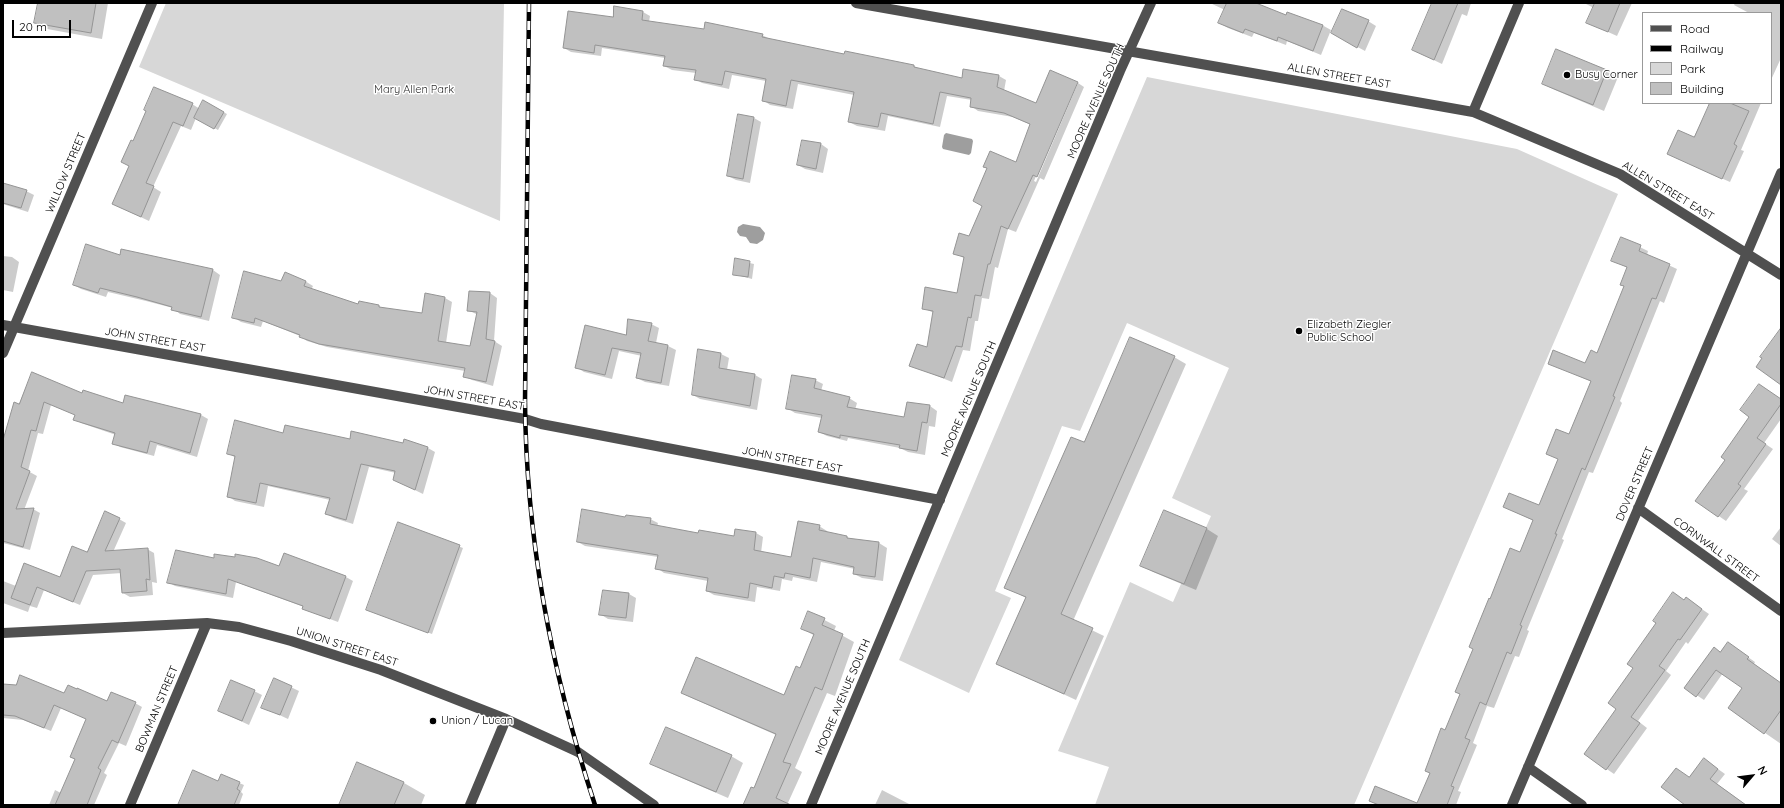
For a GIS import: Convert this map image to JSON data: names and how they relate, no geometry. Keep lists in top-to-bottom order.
{
  "streets": {
    "street": [
      "ALLEN STREET EAST",
      "MOORE AVENUE SOUTH",
      "WILLOW STREET",
      "JOHN STREET EAST",
      "DOVER STREET",
      "CORNWALL STREET",
      "UNION STREET EAST",
      "BOWMAN STREET"
    ]
  },
  "crossings": [
    ["ALLEN STREET EAST", "MOORE AVENUE SOUTH"],
    ["ALLEN STREET EAST", "DOVER STREET"],
    ["MOORE AVENUE SOUTH", "JOHN STREET EAST"],
    ["WILLOW STREET", "JOHN STREET EAST"],
    ["DOVER STREET", "CORNWALL STREET"],
    ["UNION STREET EAST", "BOWMAN STREET"]
  ],
  "parks": ["Mary Allen Park"],
  "places": ["Busy Corner", "Elizabeth Ziegler Public School", "Union / Lucan"],
  "legend": [
    "Road",
    "Railway",
    "Park",
    "Building"
  ],
  "scale_bar": "20 m",
  "north": "top right"
}
